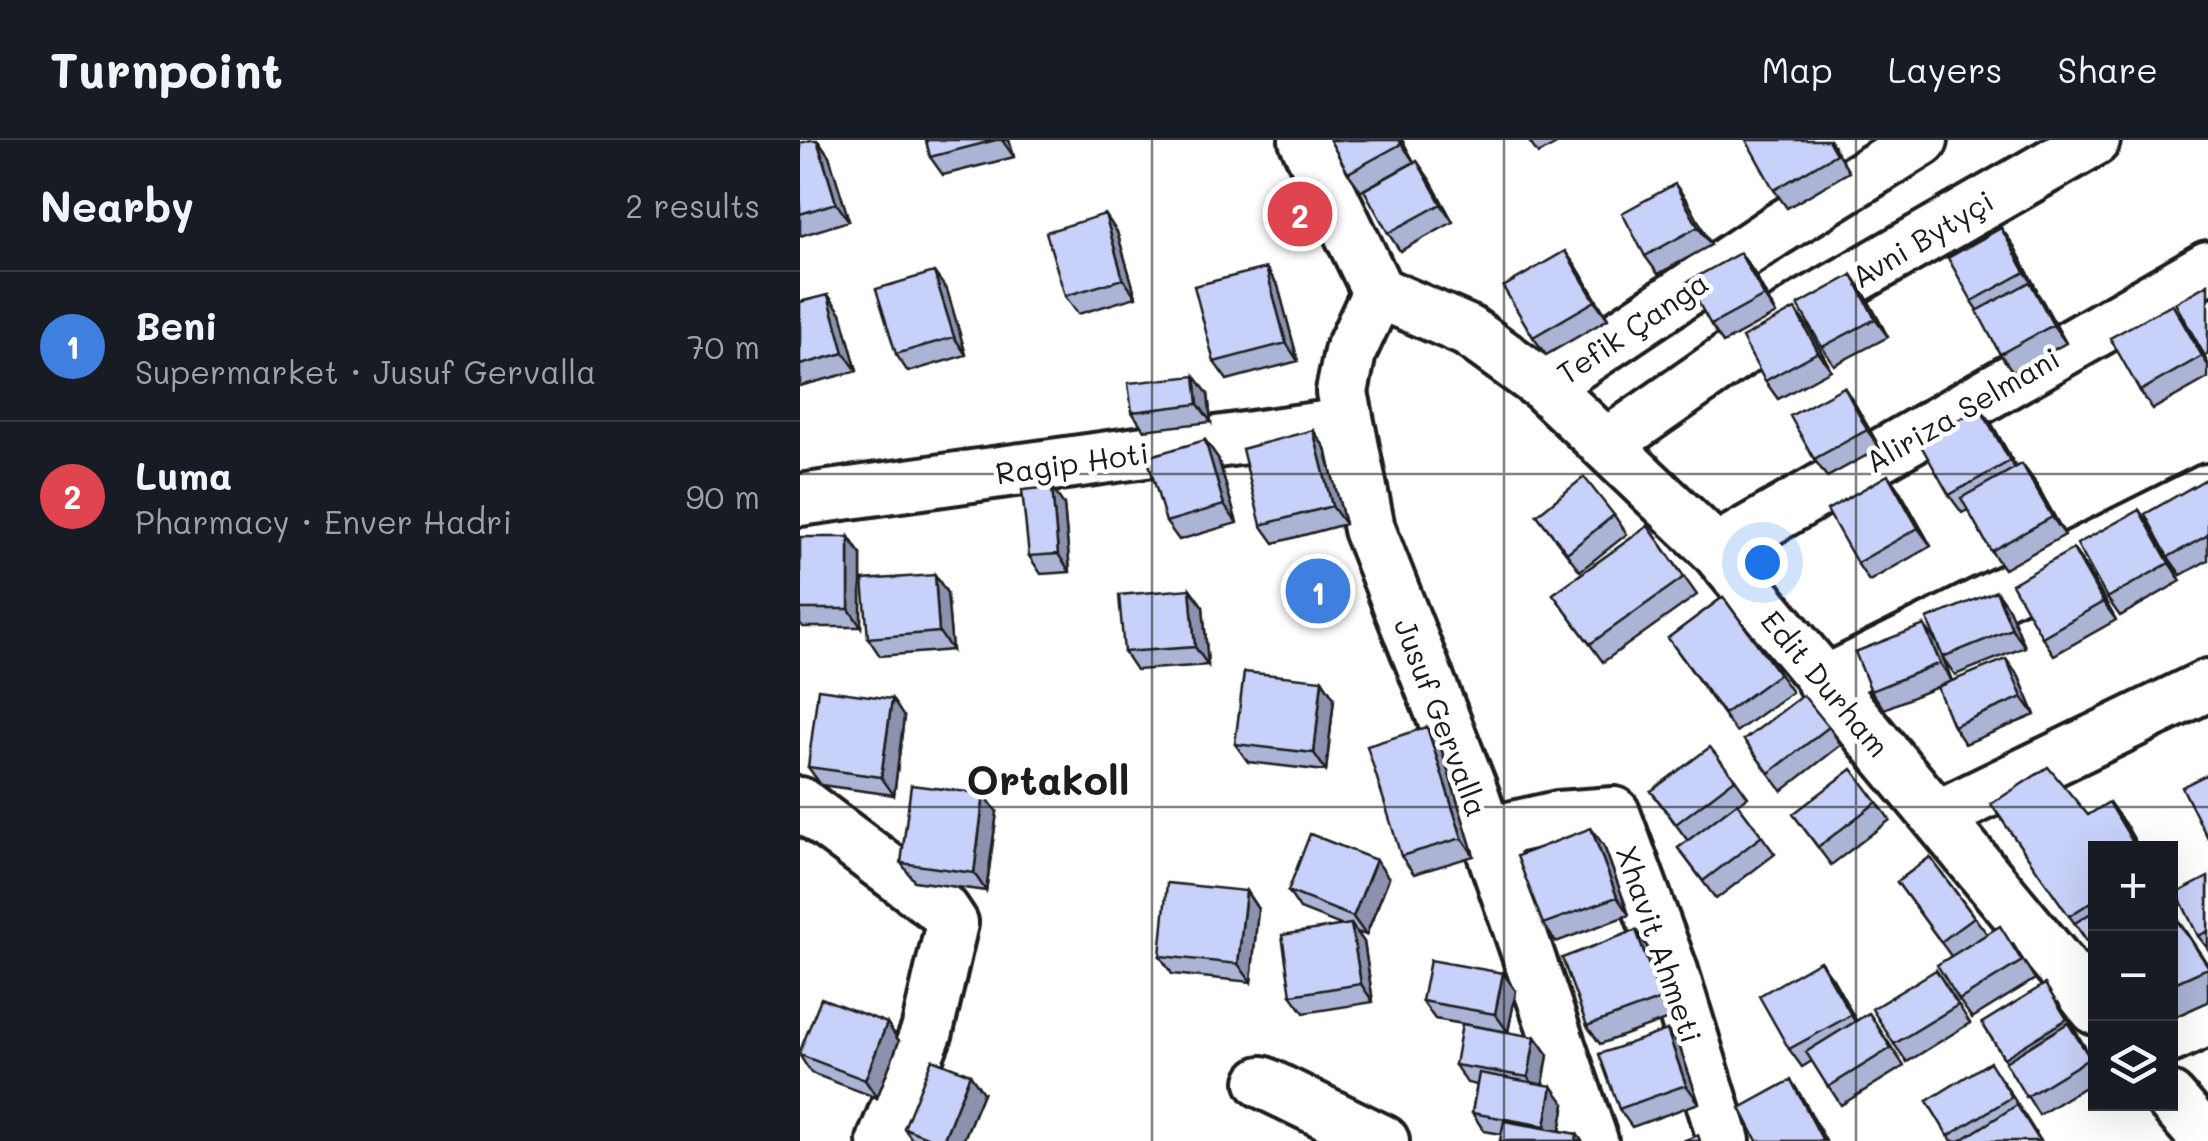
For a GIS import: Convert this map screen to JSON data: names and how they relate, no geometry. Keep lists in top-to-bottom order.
{
  "streets": {
    "street": [
      "Avni Bytyçi",
      "Tefik Çanga",
      "Aliriza Selmani",
      "Ragip Hoti",
      "Edit Durham",
      "Jusuf Gervalla",
      "Xhavit Ahmeti"
    ]
  },
  "crossings": [
    ["Avni Bytyçi", "Edit Durham"],
    ["Tefik Çanga", "Edit Durham"],
    ["Aliriza Selmani", "Edit Durham"],
    ["Ragip Hoti", "Jusuf Gervalla"],
    ["Edit Durham", "Jusuf Gervalla"],
    ["Jusuf Gervalla", "Xhavit Ahmeti"]
  ],
  "districts": ["Ortakoll"],
  "page": {
    "header": "Turnpoint",
    "nav": ["Map", "Layers", "Share"],
    "heading": ["Nearby", "2 results"],
    "pins": ["2", "1"],
    "list": [
      {
        "mark": "1",
        "name": "Beni",
        "note": "Supermarket · Jusuf Gervalla",
        "value": "70 m"
      },
      {
        "mark": "2",
        "name": "Luma",
        "note": "Pharmacy · Enver Hadri",
        "value": "90 m"
      }
    ],
    "map_buttons": ["+", "−"]
  }
}
